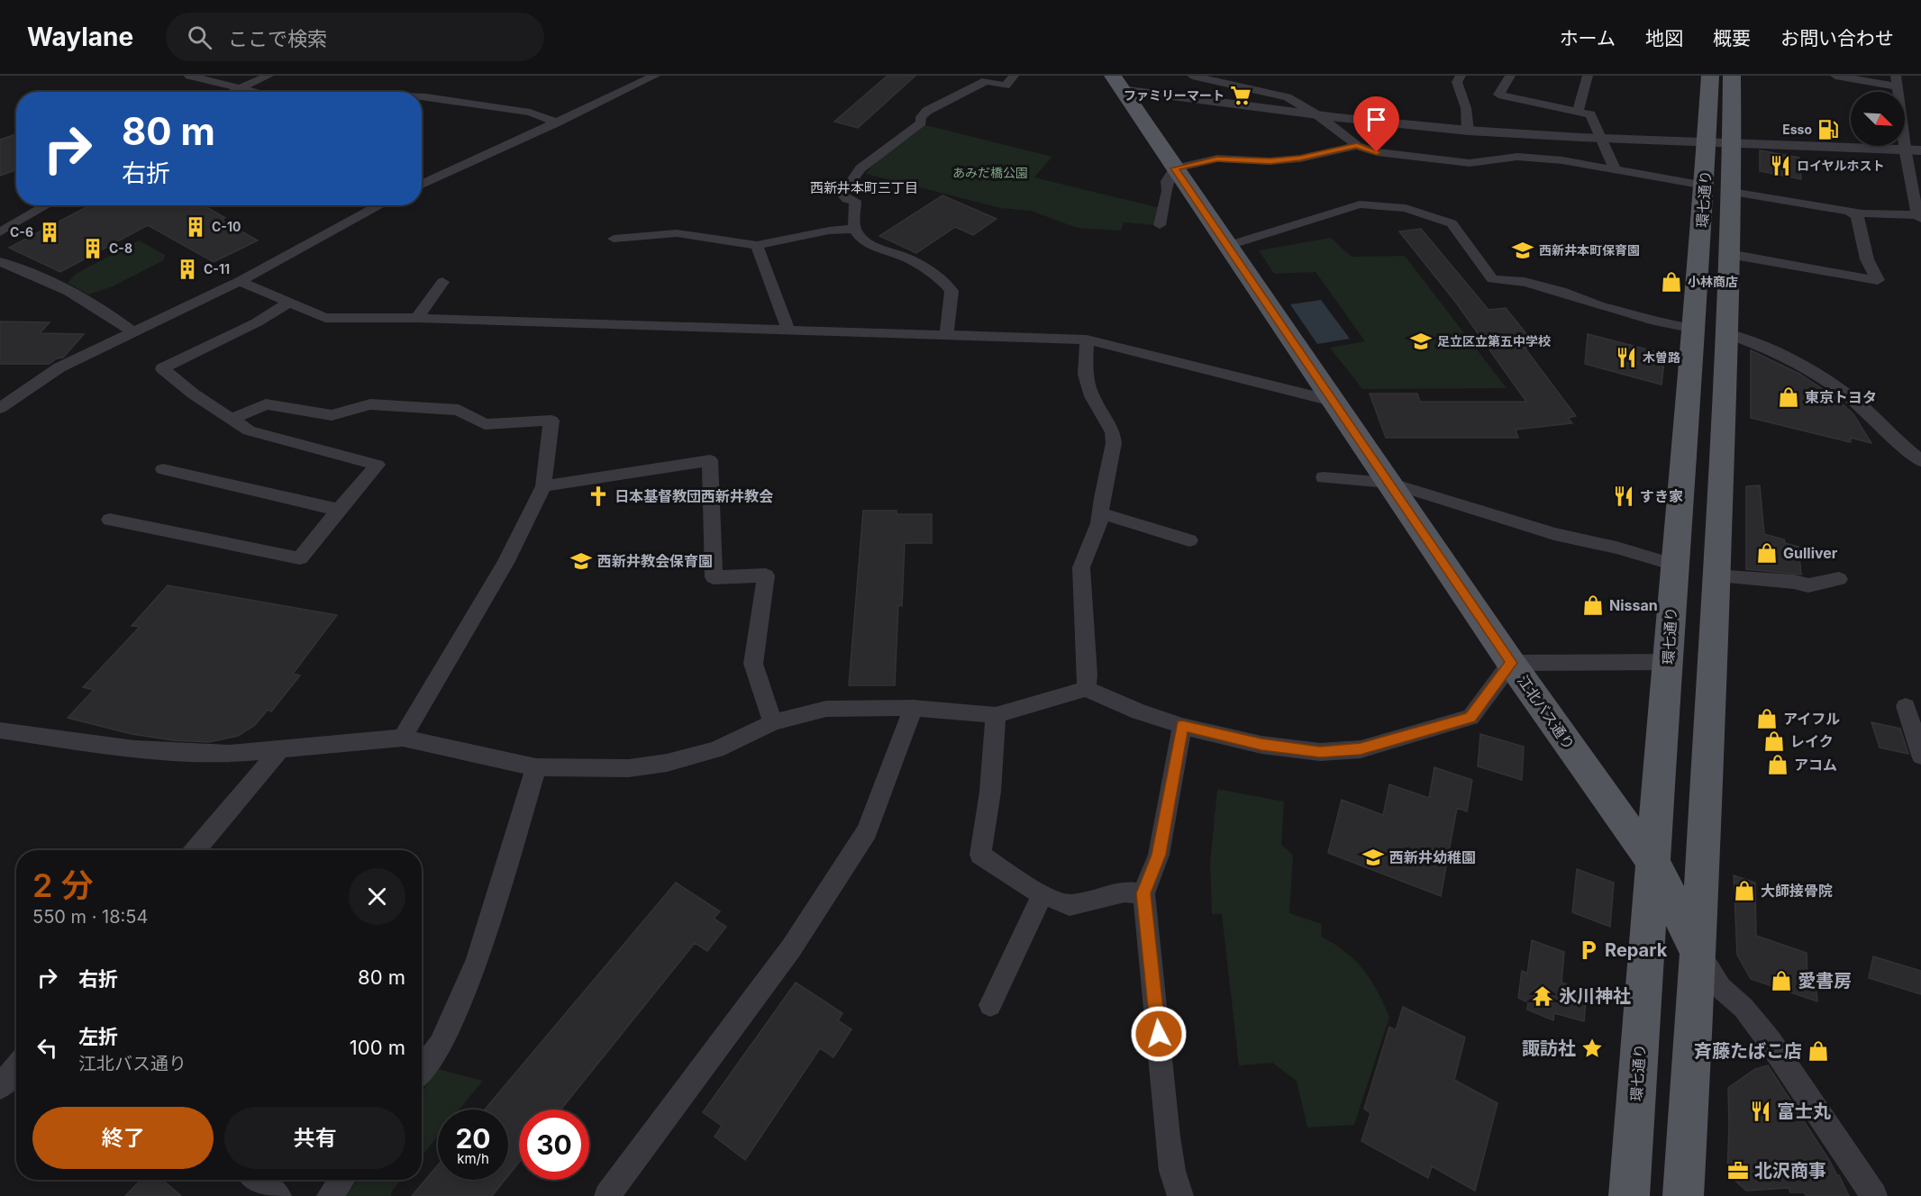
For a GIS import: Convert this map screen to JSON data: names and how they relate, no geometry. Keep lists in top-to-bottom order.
{
  "streets": {
    "main road": ["環七通り", "江北バス通り"]
  },
  "crossings": [
    ["環七通り", "江北バス通り"]
  ],
  "districts": ["西新井本町三丁目"],
  "parks": ["あみだ橋公園"],
  "places": {
    "supermarket": ["ファミリーマート"],
    "fuel station": ["Esso"],
    "restaurant": [
      "ロイヤルホスト",
      "木曽路",
      "すき家",
      "富士丸"
    ],
    "building": [
      "C-10",
      "C-6",
      "C-8",
      "C-11"
    ],
    "school or university": [
      "西新井本町保育園",
      "足立区立第五中学校",
      "西新井教会保育園",
      "西新井幼稚園"
    ],
    "shop": [
      "小林商店",
      "東京トヨタ",
      "Gulliver",
      "Nissan",
      "アイフル",
      "レイク",
      "アコム",
      "大師接骨院",
      "愛書房",
      "斉藤たばこ店"
    ],
    "church": ["日本基督教団西新井教会"],
    "parking": ["Repark"],
    "temple": ["氷川神社"],
    "place": ["諏訪社"],
    "office": ["北沢商事"]
  },
  "north": "bottom right",
  "page": {
    "header": "Waylane",
    "search": "ここで検索",
    "nav": [
      "ホーム",
      "地図",
      "概要",
      "お問い合わせ"
    ],
    "turn": ["80 m", "右折"],
    "heading": ["2 分", "550 m · 18:54"],
    "list": [
      {
        "name": "右折",
        "value": "80 m"
      },
      {
        "name": "左折",
        "note": "江北バス通り",
        "value": "100 m"
      }
    ],
    "buttons": ["終了", "共有"],
    "speed": "20 km/h",
    "limit": "30"
  }
}
